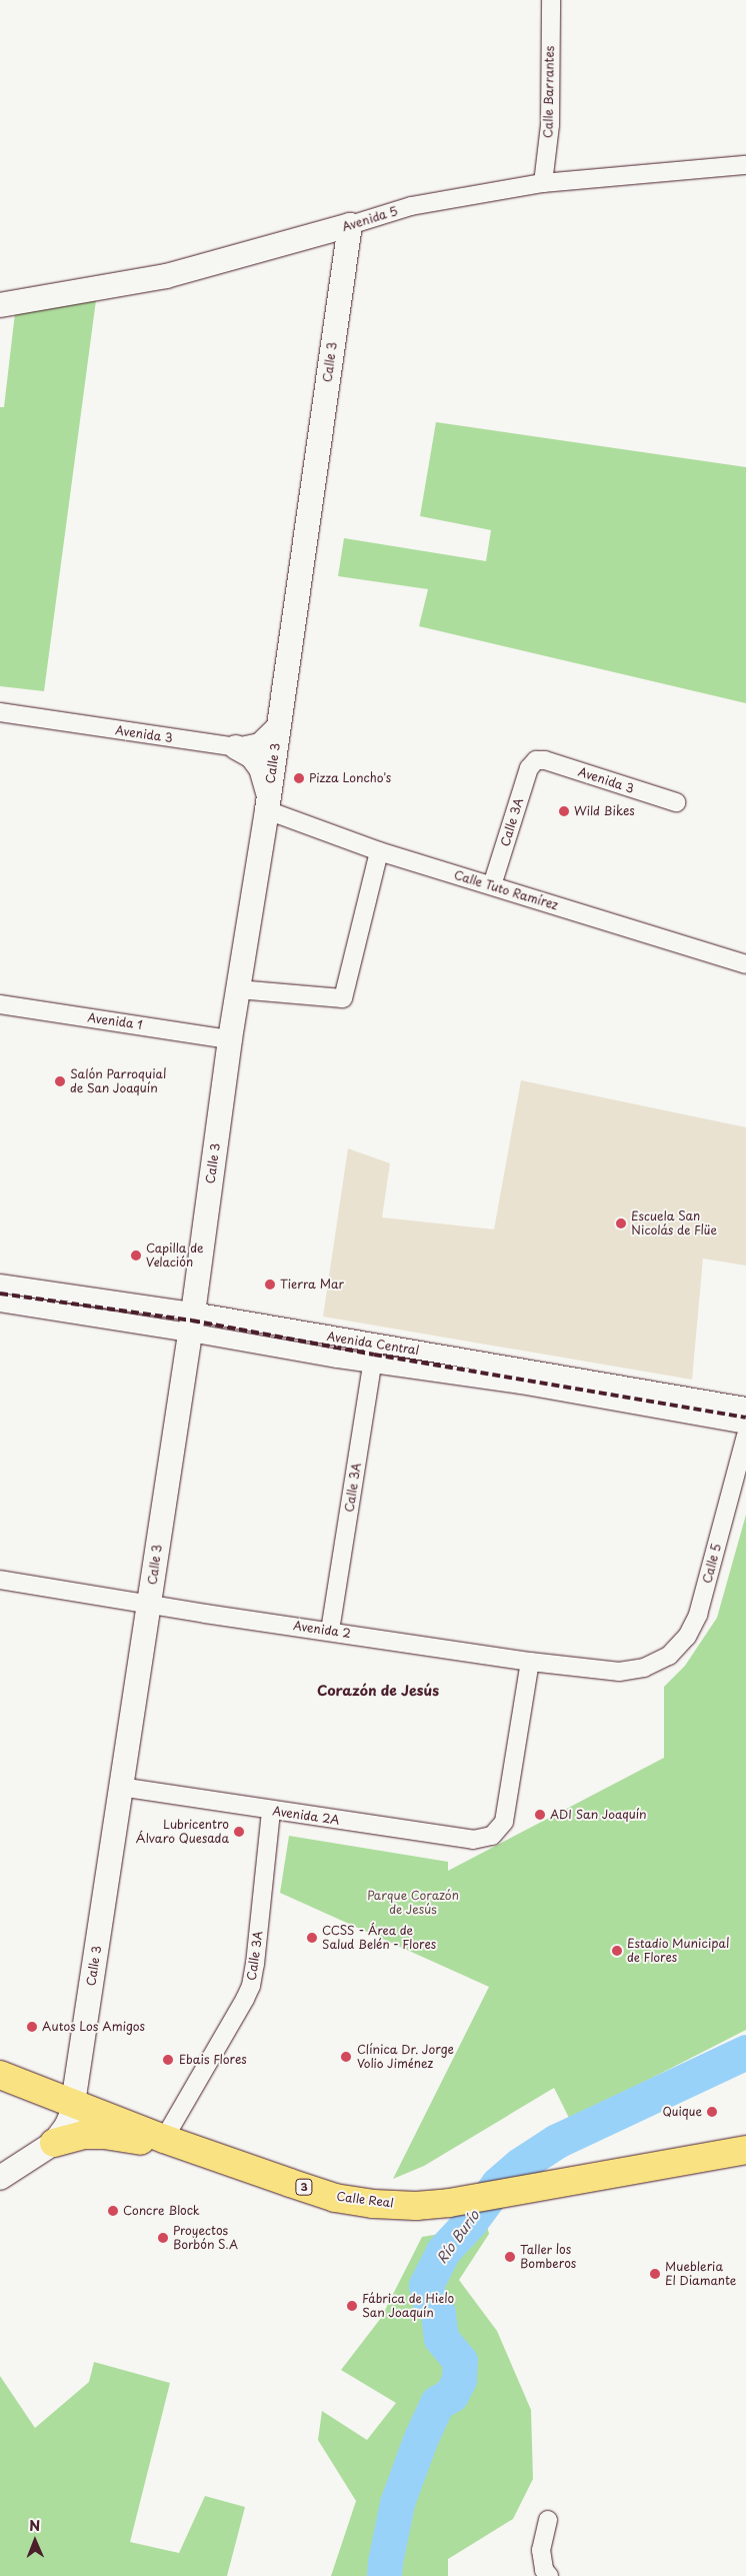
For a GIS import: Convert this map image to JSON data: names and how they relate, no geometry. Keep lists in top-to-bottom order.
{
  "streets": {
    "main road": [
      "Avenida 5",
      "Calle 3",
      "3",
      "Calle Real"
    ],
    "street": [
      "Calle Barrantes",
      "Avenida 3",
      "Calle 3A",
      "Calle Tuto Ramírez",
      "Avenida 1",
      "Avenida Central",
      "Calle 5",
      "Avenida 2",
      "Avenida 2A"
    ]
  },
  "crossings": [
    ["Calle Barrantes", "Avenida 5"],
    ["Avenida 5", "Calle 3"],
    ["Calle 3", "Avenida 3"],
    ["Calle 3", "Calle Tuto Ramírez"],
    ["Calle 3", "Avenida 1"],
    ["Calle 3", "Avenida Central"],
    ["Calle 3", "Avenida 2"],
    ["Calle 3", "Avenida 2A"],
    ["Calle 3", "Calle Real"],
    ["Avenida 3", "Calle 3A"],
    ["Calle 3A", "Calle Tuto Ramírez"],
    ["Calle 3A", "Avenida Central"],
    ["Calle 3A", "Avenida 2"],
    ["Calle 3A", "Avenida 2A"],
    ["Calle 3A", "Calle Real"],
    ["Avenida Central", "Calle 5"],
    ["Calle 5", "Avenida 2"],
    ["Avenida 2", "Avenida 2A"]
  ],
  "districts": ["Corazón de Jesús"],
  "water": ["Río Burío"],
  "parks": ["Parque Corazón de Jesús"],
  "places": [
    "Pizza Loncho's",
    "Wild Bikes",
    "Salón Parroquial de San Joaquín",
    "Escuela San Nicolás de Flüe",
    "Capilla de Velación",
    "Tierra Mar",
    "ADI San Joaquín",
    "Lubricentro Álvaro Quesada",
    "CCSS - Área de Salud Belén - Flores",
    "Estadio Municipal de Flores",
    "Autos Los Amigos",
    "Clínica Dr. Jorge Volio Jiménez",
    "Ebais Flores",
    "Quique",
    "Concre Block",
    "Proyectos Borbón S.A",
    "Taller los Bomberos",
    "Muebleria El Diamante",
    "Fábrica de Hielo San Joaquín"
  ],
  "north": "top"
}
